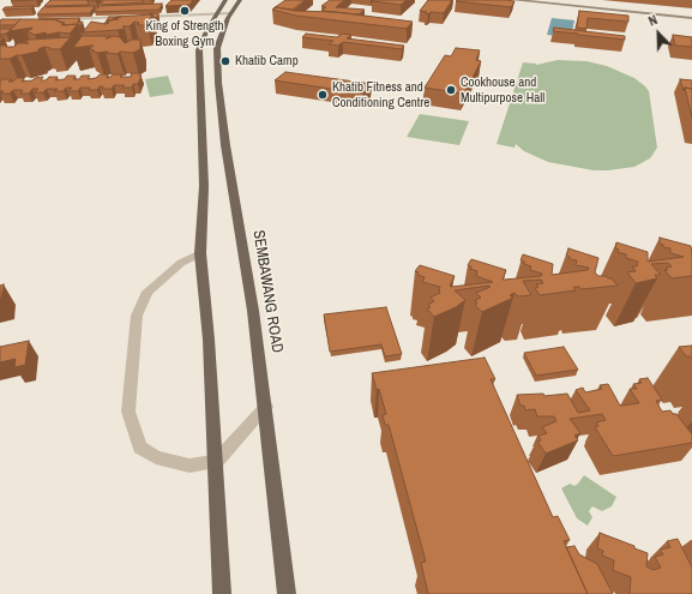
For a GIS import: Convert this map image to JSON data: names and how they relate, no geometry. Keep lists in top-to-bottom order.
{
  "streets": {
    "main road": ["SEMBAWANG ROAD"]
  },
  "places": [
    "King of Strength Boxing Gym",
    "Khatib Camp",
    "Cookhouse and Multipurpose Hall",
    "Khatib Fitness and Conditioning Centre"
  ],
  "north": "top left"
}
